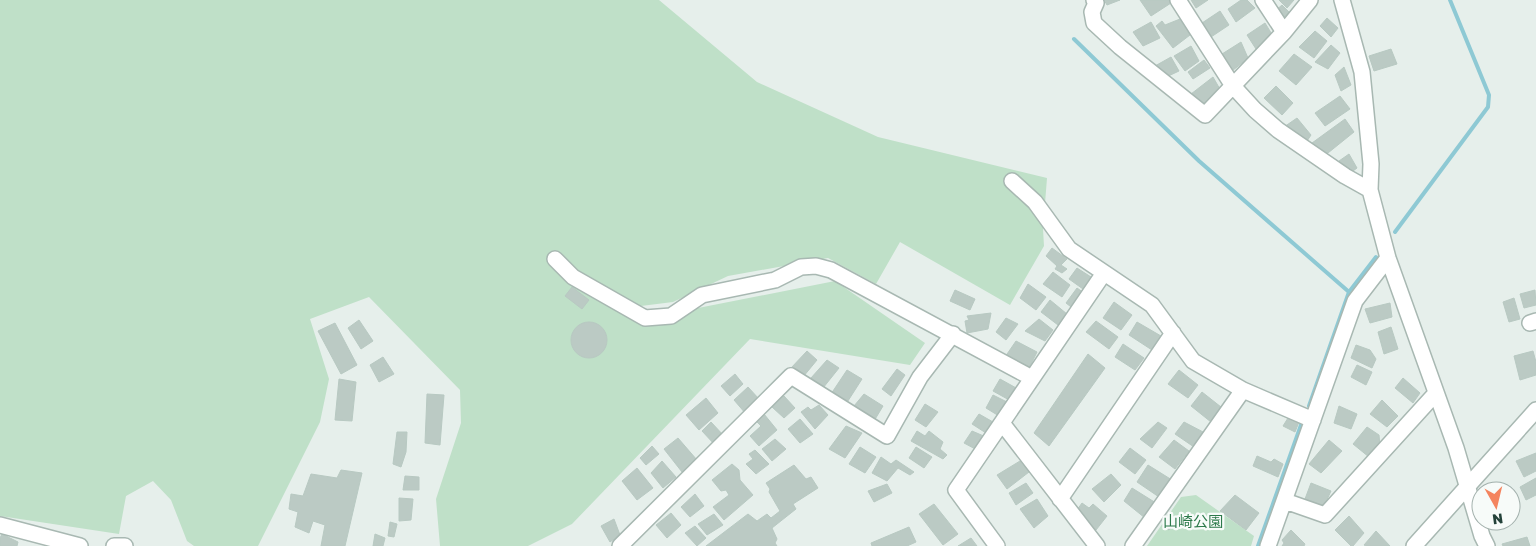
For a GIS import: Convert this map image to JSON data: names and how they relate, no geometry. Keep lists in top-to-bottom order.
{
  "parks": ["山崎公園"],
  "north": "bottom"
}
